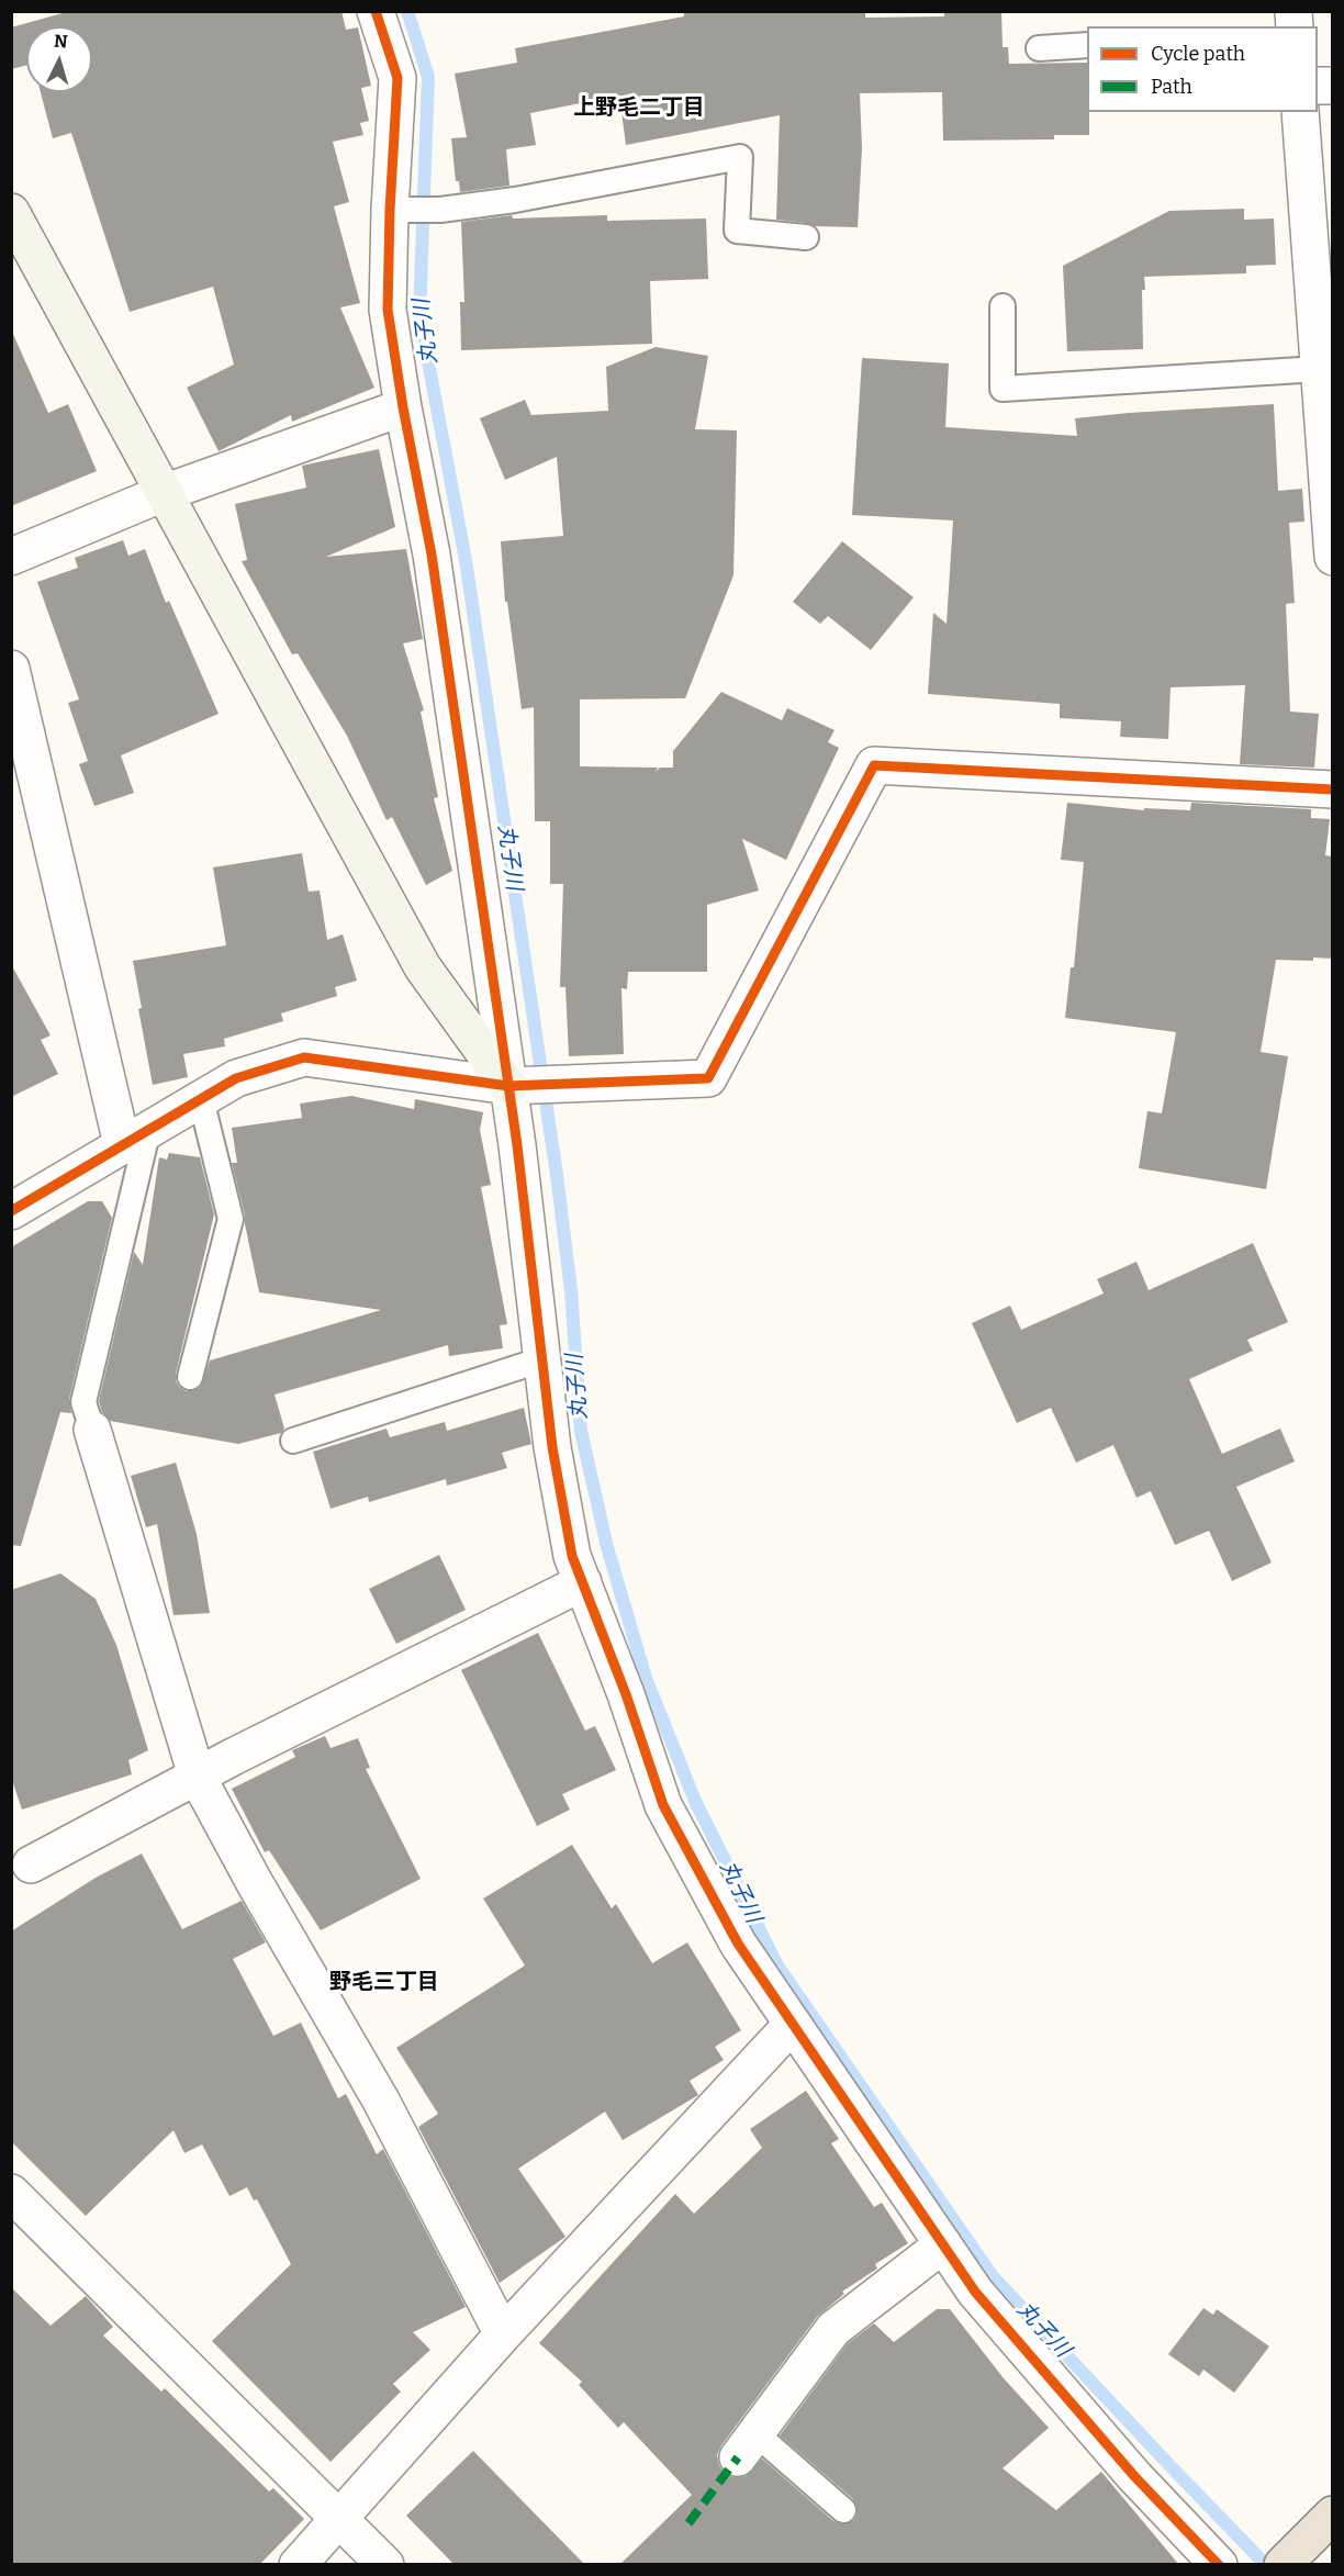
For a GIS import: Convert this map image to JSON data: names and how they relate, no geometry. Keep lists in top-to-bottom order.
{
  "districts": ["上野毛二丁目", "野毛三丁目"],
  "water": ["丸子川"],
  "legend": ["Cycle path", "Path"],
  "north": "top"
}
